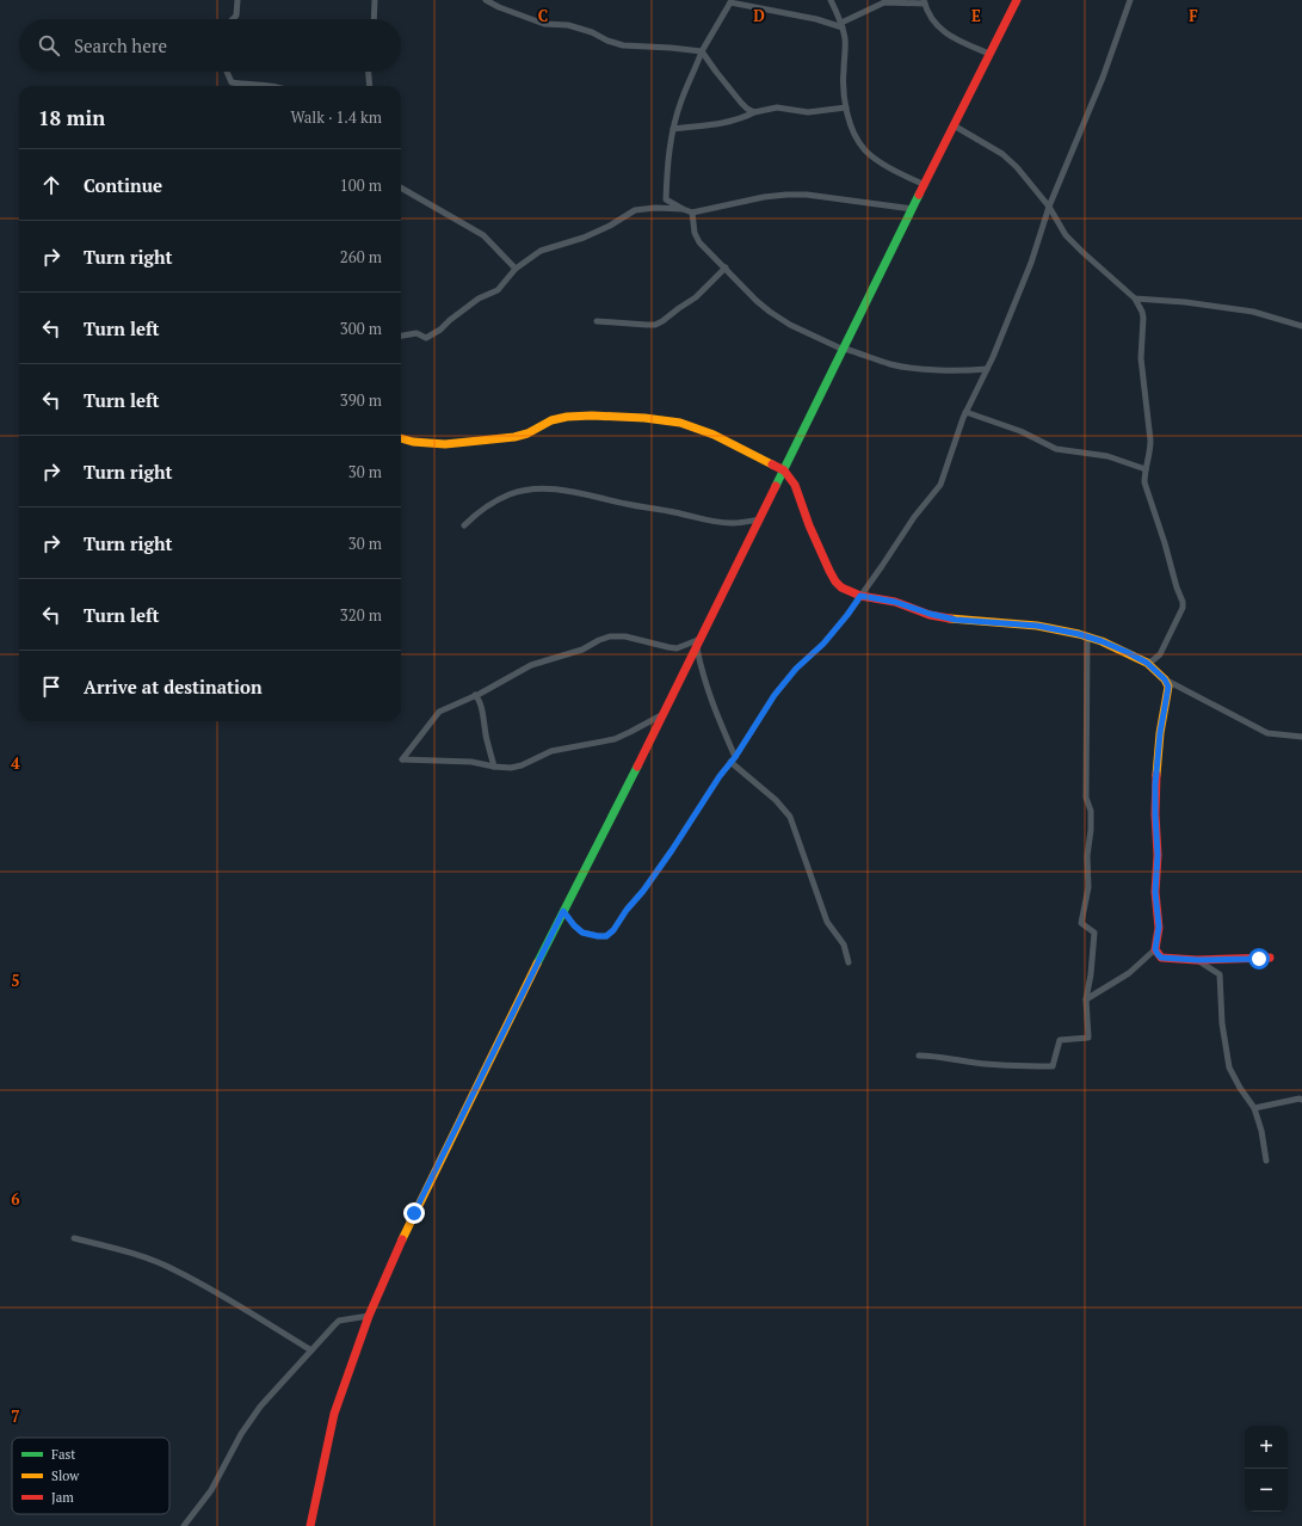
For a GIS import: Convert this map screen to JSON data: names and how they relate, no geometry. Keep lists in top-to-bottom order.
{
  "legend": ["Fast", "Slow", "Jam"],
  "page": {
    "search": "Search here",
    "heading": ["18 min", "Walk · 1.4 km"],
    "list": [
      ["Continue", "100 m"],
      ["Turn right", "260 m"],
      ["Turn left", "300 m"],
      ["Turn left", "390 m"],
      ["Turn right", "30 m"],
      ["Turn right", "30 m"],
      ["Turn left", "320 m"],
      "Arrive at destination"
    ],
    "map_buttons": ["+", "−"]
  },
  "grid": {
    "columns": [
      "C",
      "D",
      "E",
      "F"
    ],
    "rows": [
      "4",
      "5",
      "6",
      "7"
    ]
  }
}
